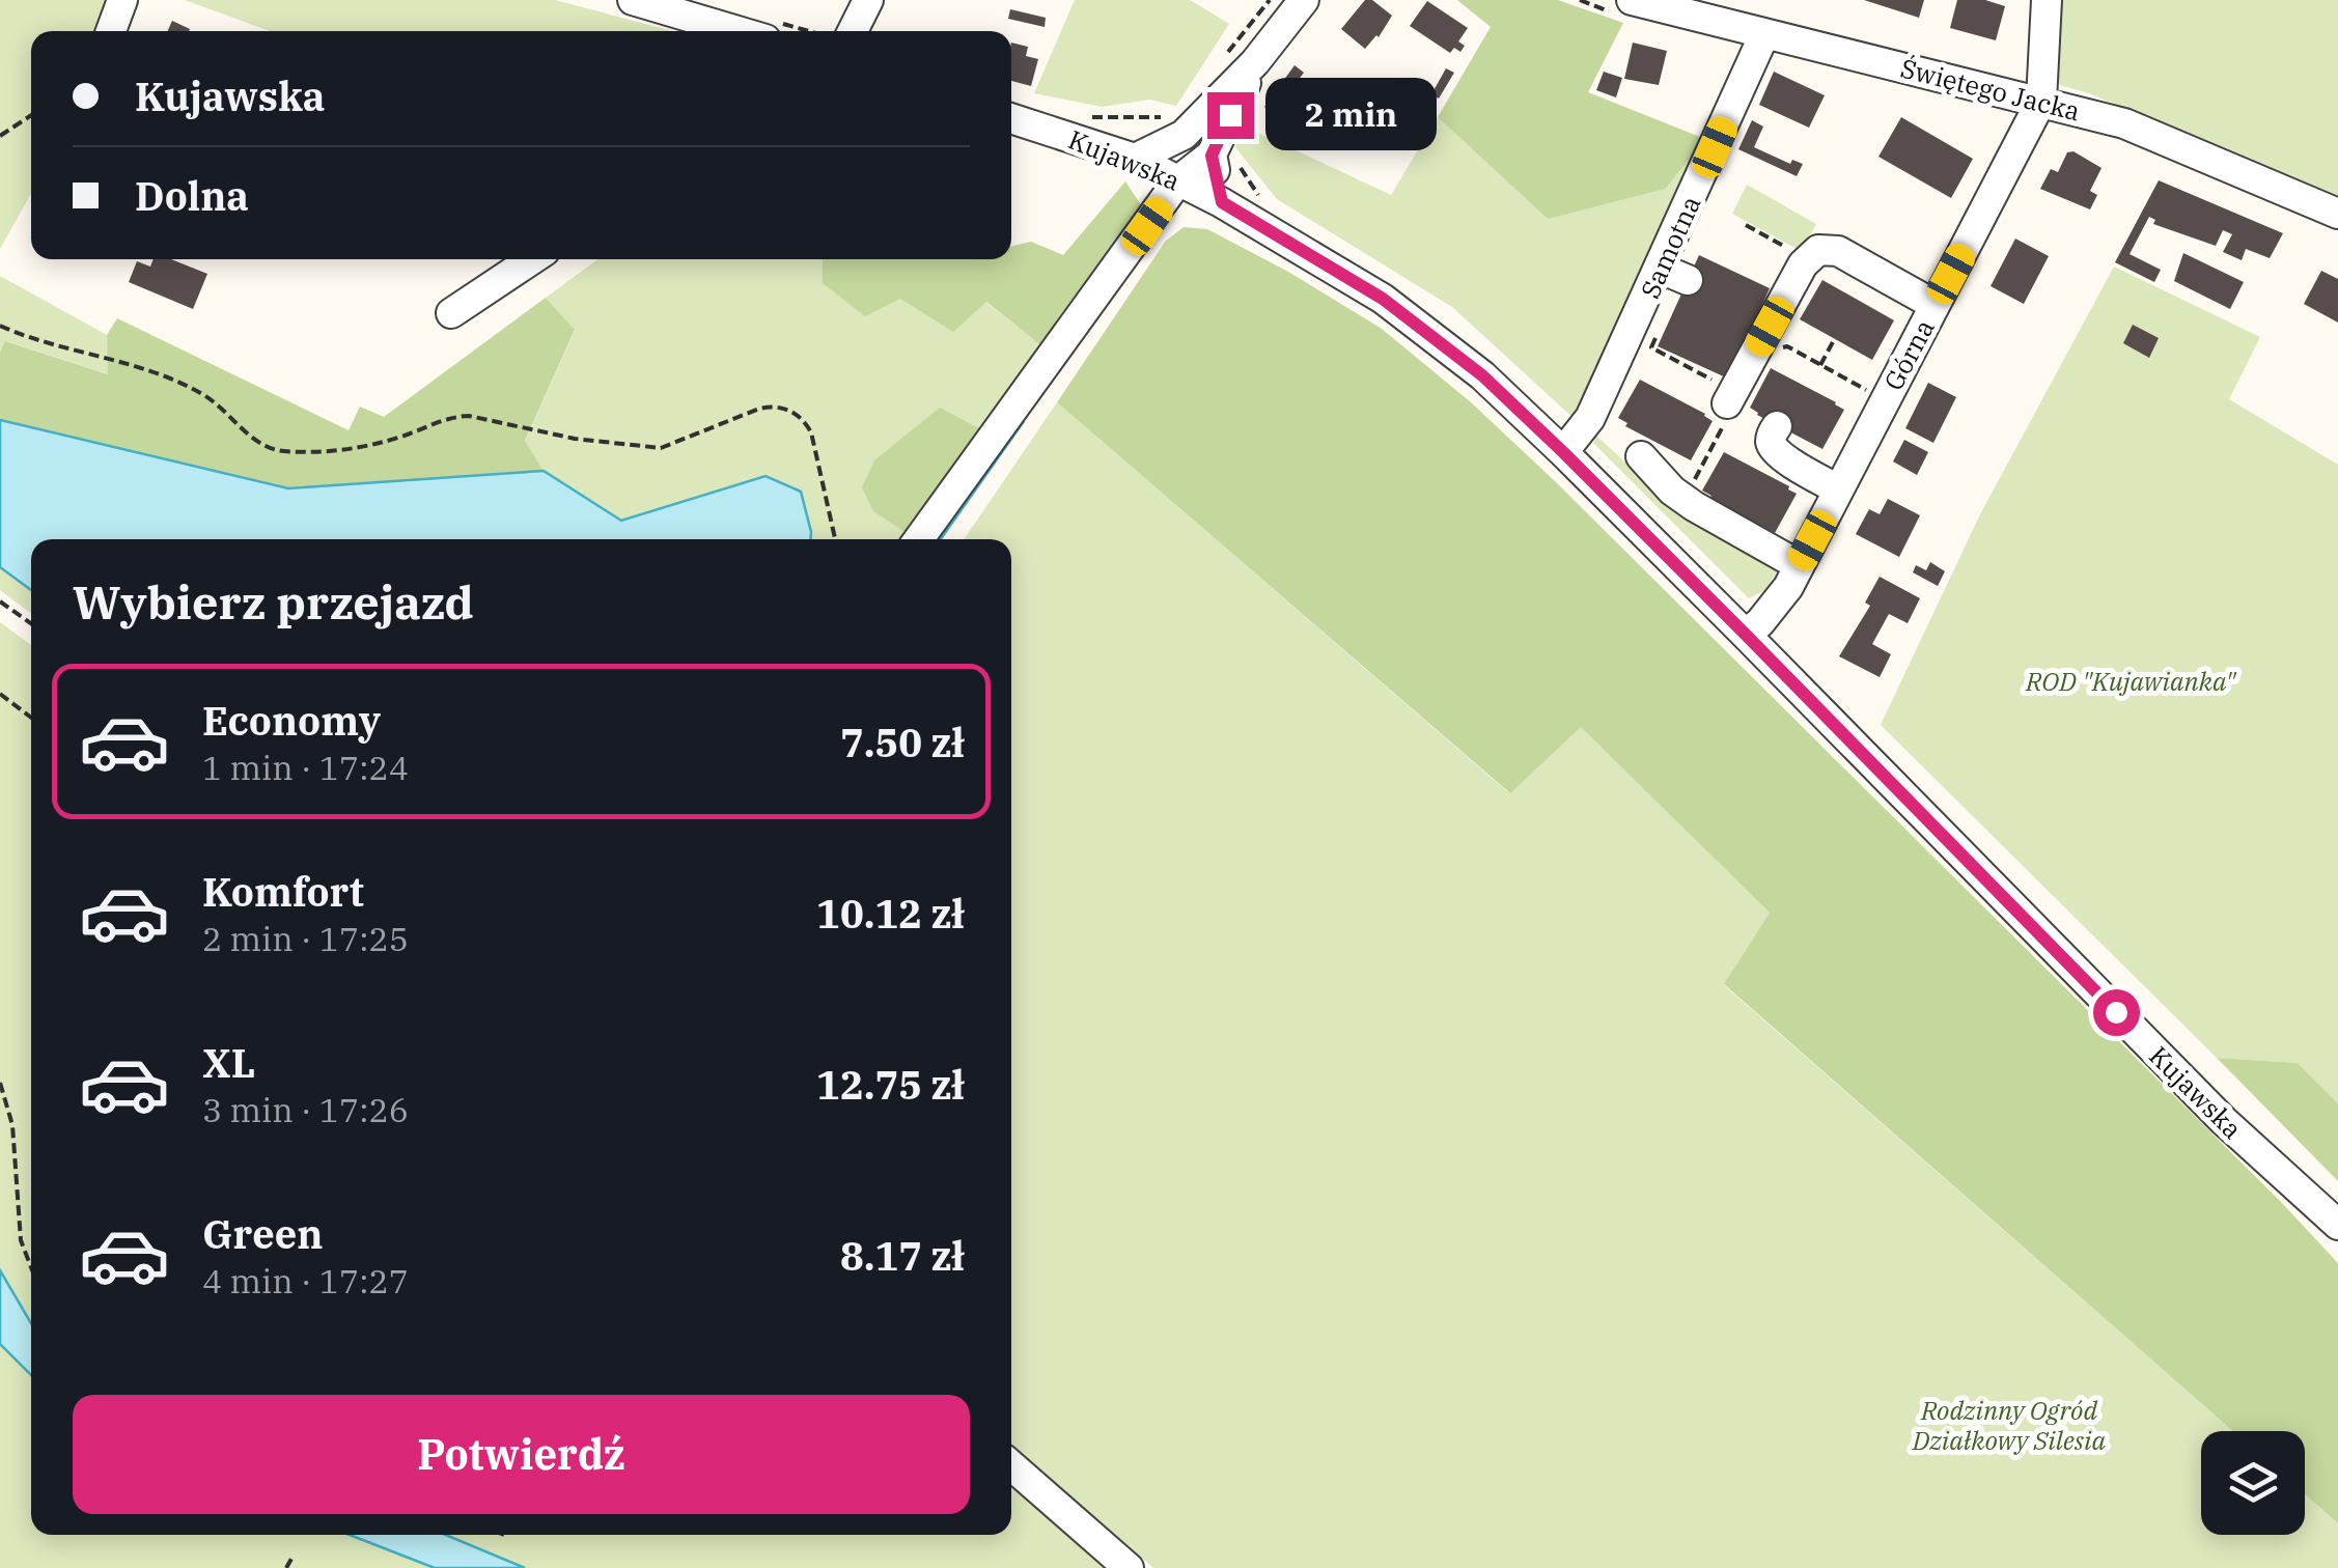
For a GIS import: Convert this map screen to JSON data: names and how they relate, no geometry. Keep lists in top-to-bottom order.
{
  "streets": {
    "street": [
      "Świętego Jacka",
      "Kujawska",
      "Samotna",
      "Górna"
    ]
  },
  "crossings": [
    ["Świętego Jacka", "Samotna"],
    ["Świętego Jacka", "Górna"],
    ["Kujawska", "Samotna"],
    ["Kujawska", "Górna"]
  ],
  "parks": ["ROD \"Kujawianka\"", "Rodzinny Ogród Działkowy Silesia"],
  "page": {
    "banner": ["Kujawska", "Dolna"],
    "bubble": "2 min",
    "heading": "Wybierz przejazd",
    "list": [
      {
        "name": "Economy",
        "note": "1 min · 17:24",
        "value": "7.50 zł"
      },
      {
        "name": "Komfort",
        "note": "2 min · 17:25",
        "value": "10.12 zł"
      },
      {
        "name": "XL",
        "note": "3 min · 17:26",
        "value": "12.75 zł"
      },
      {
        "name": "Green",
        "note": "4 min · 17:27",
        "value": "8.17 zł"
      }
    ],
    "buttons": "Potwierdź"
  }
}
